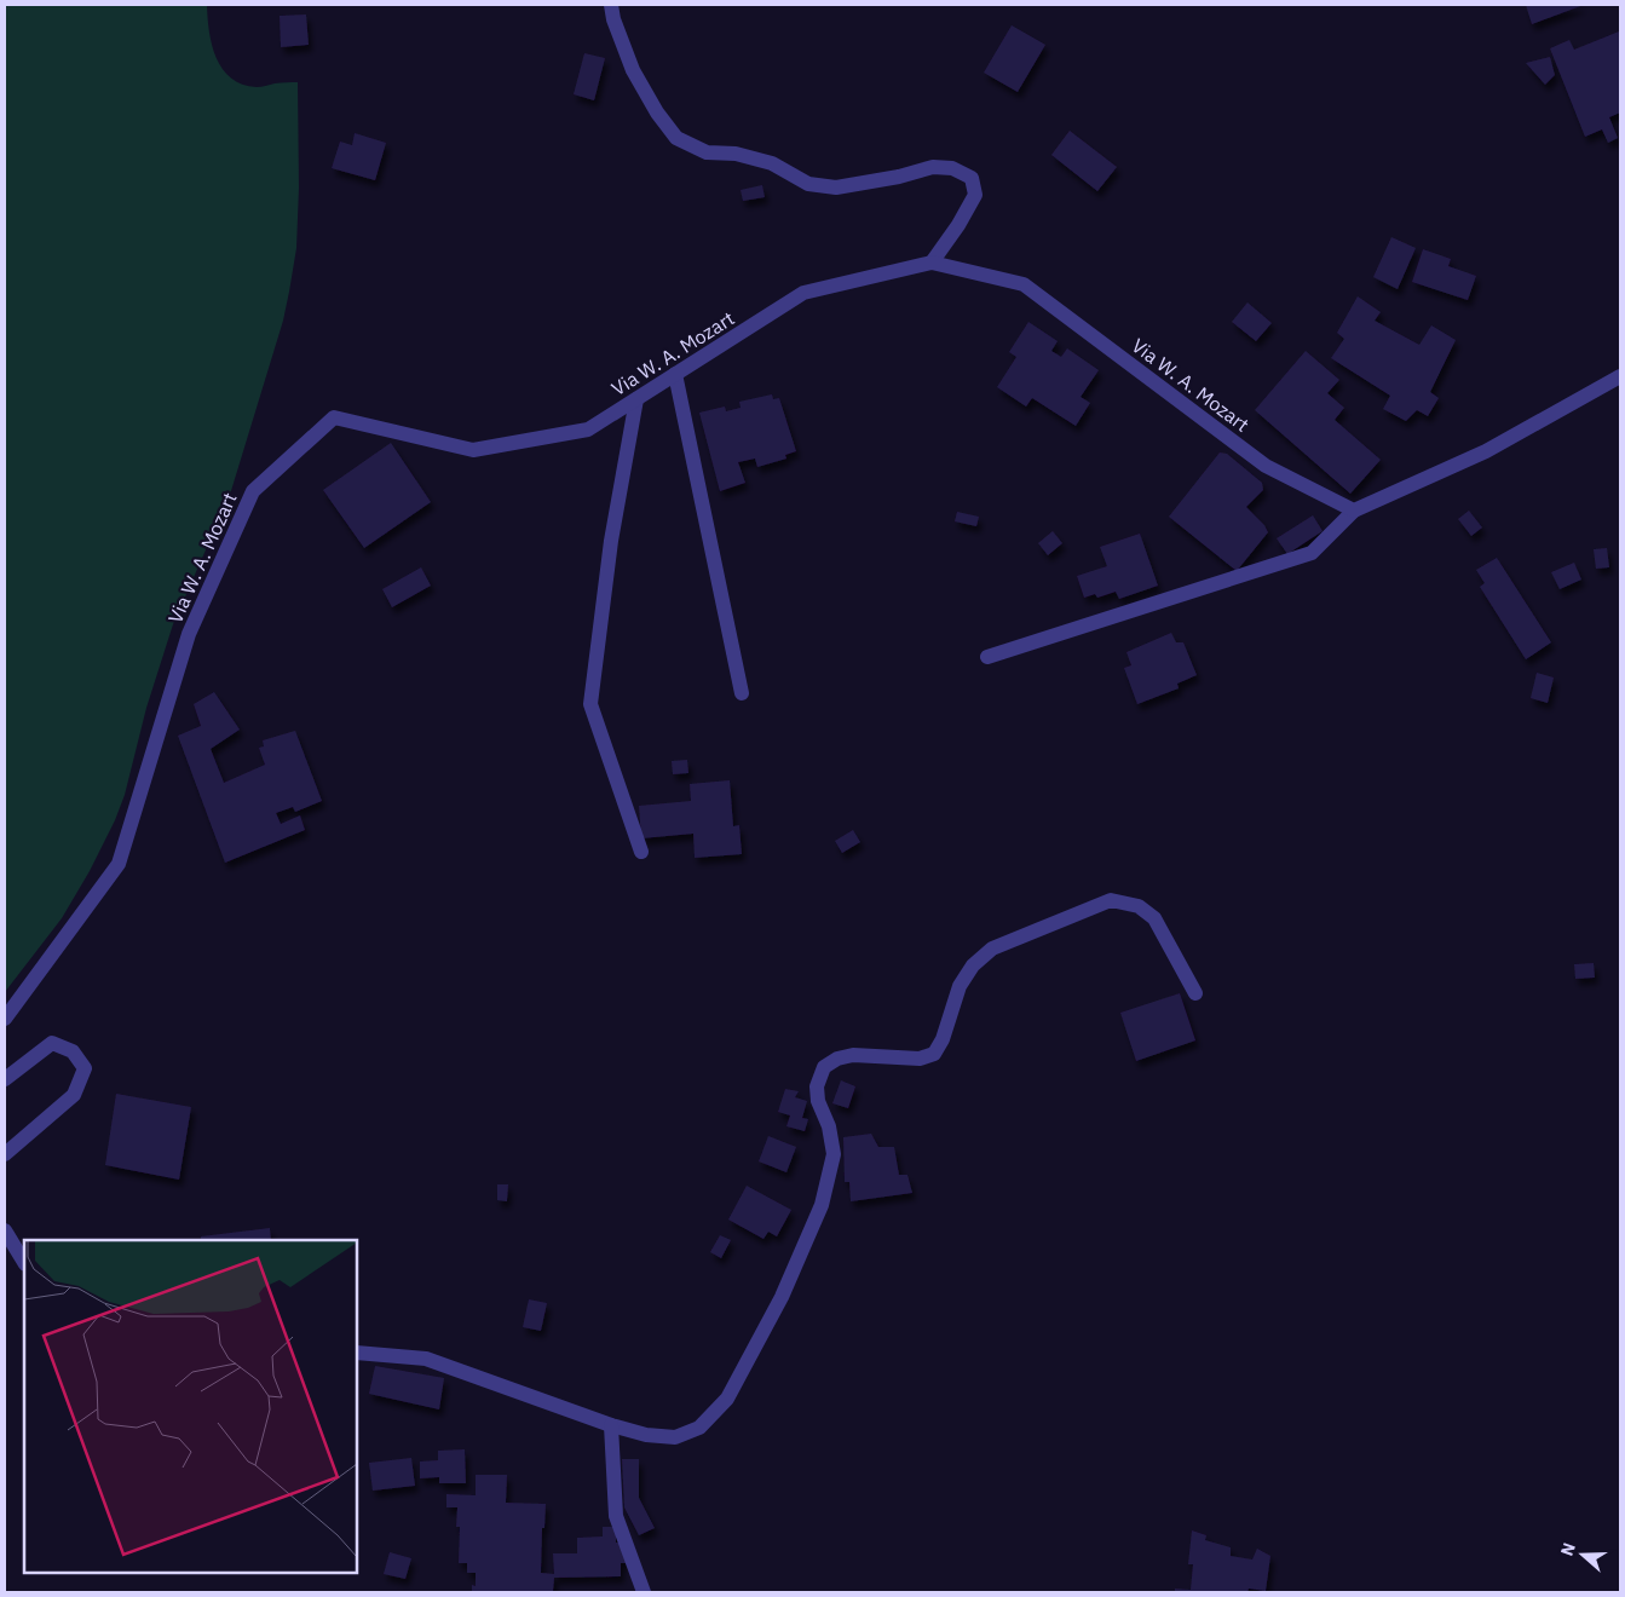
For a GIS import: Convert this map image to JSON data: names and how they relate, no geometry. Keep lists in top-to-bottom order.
{
  "streets": {
    "street": ["Via W. A. Mozart"]
  },
  "north": "left"
}
